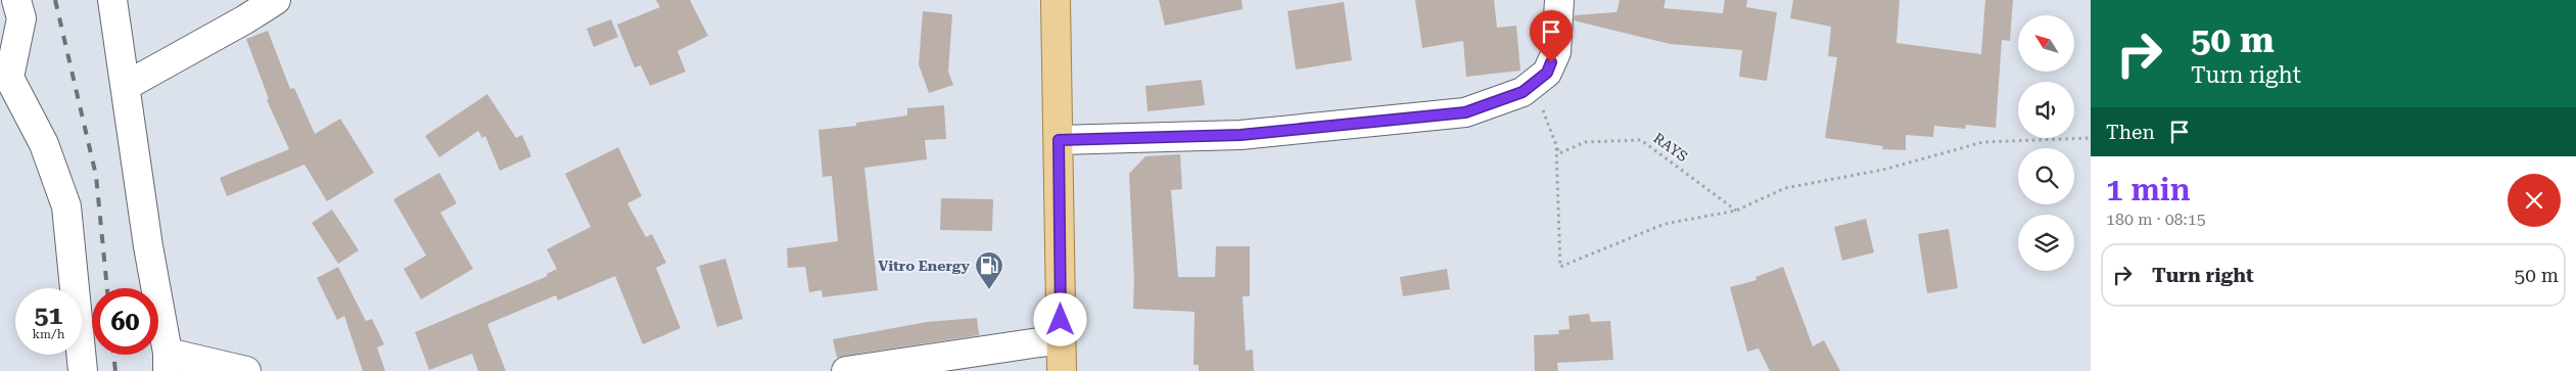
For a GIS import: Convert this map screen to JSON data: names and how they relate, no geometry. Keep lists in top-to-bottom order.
{
  "streets": {
    "path": ["RAYS"]
  },
  "places": {
    "fuel station": ["Vitro Energy"]
  },
  "north": "top left",
  "page": {
    "turn": ["50 m", "Turn right"],
    "then": "Then",
    "heading": ["1 min", "180 m · 08:15"],
    "list": [
      {
        "name": "Turn right",
        "value": "50 m"
      }
    ],
    "speed": "51 km/h",
    "limit": "60"
  }
}
